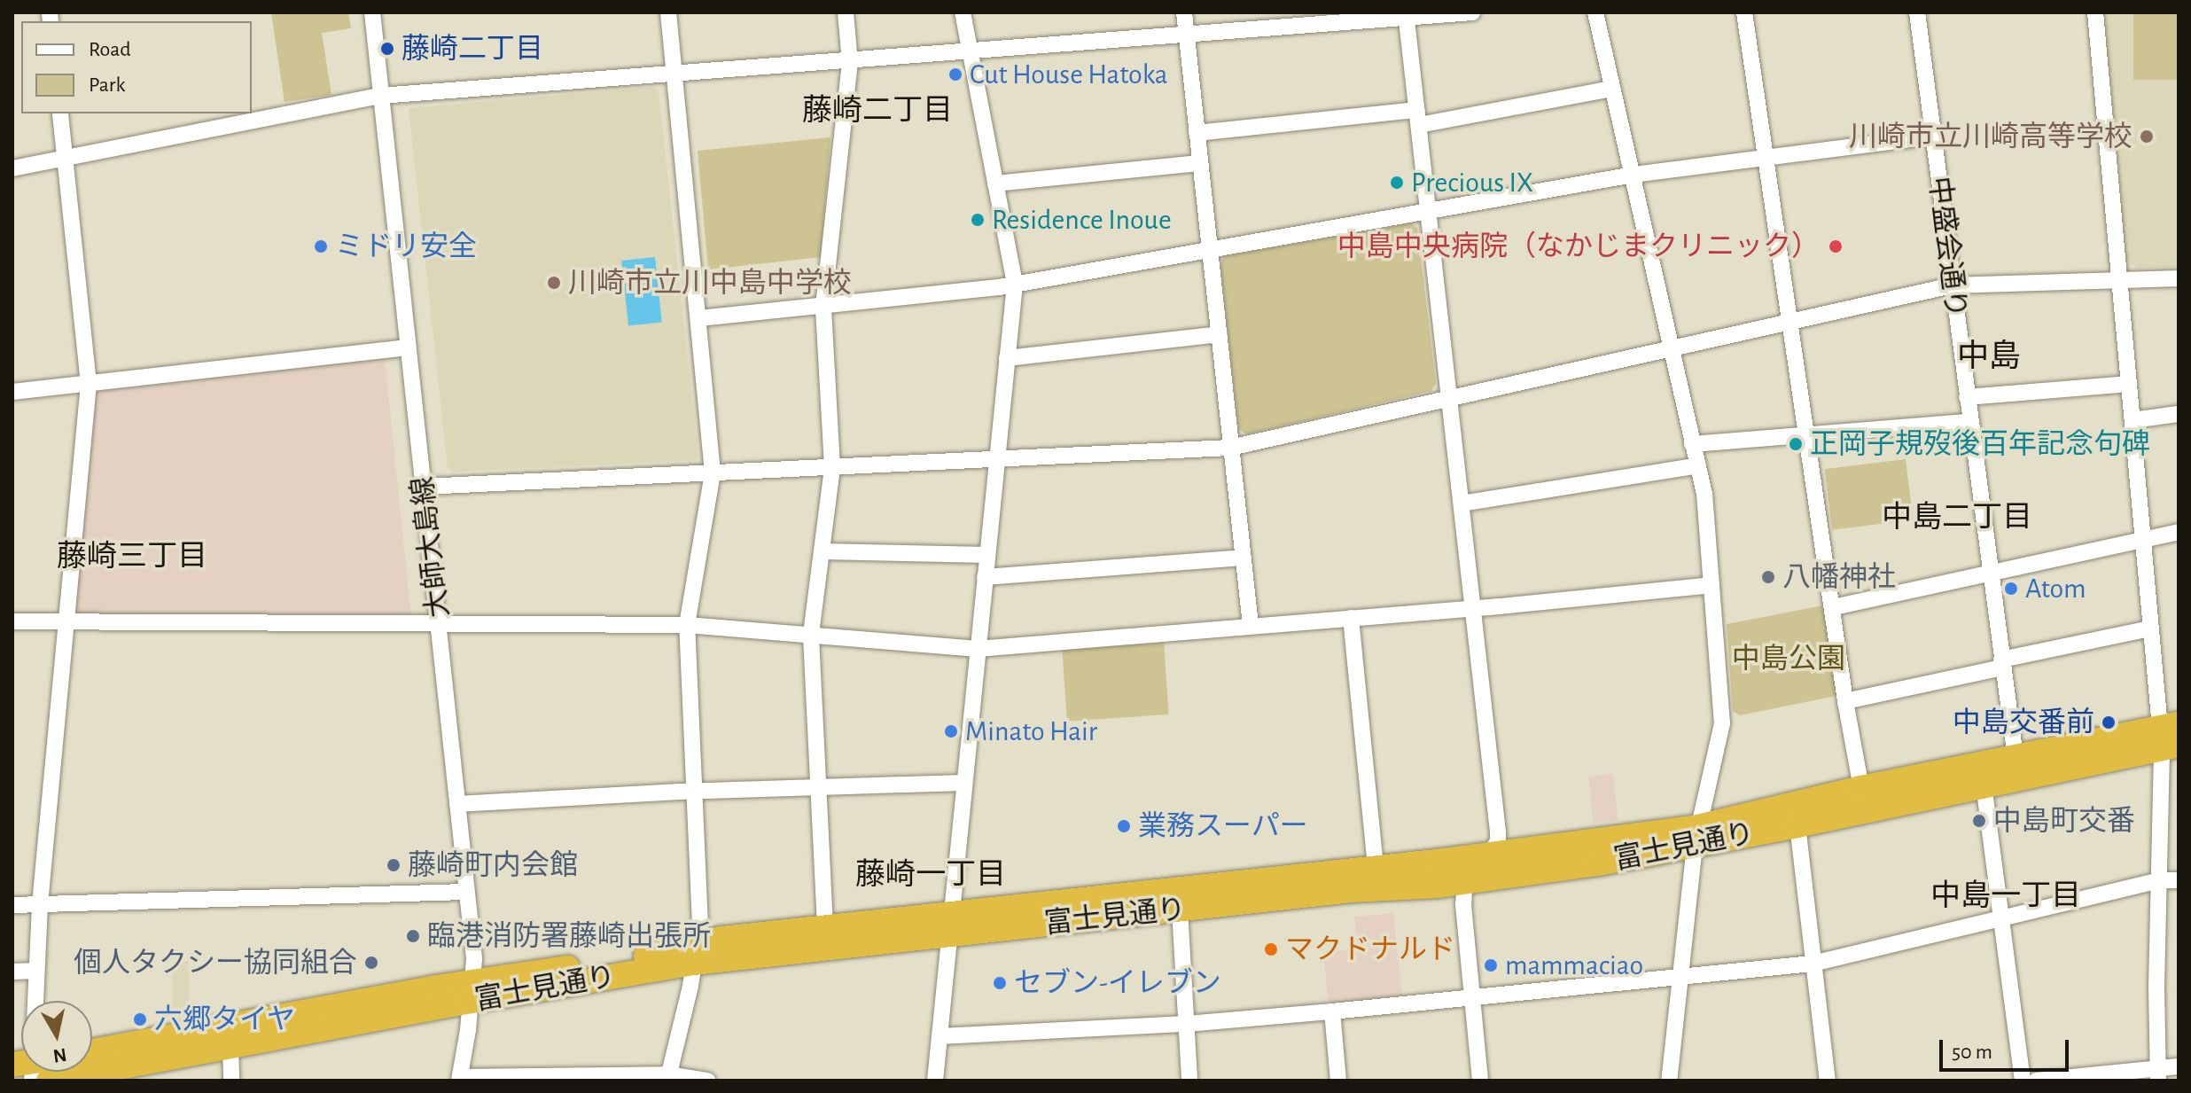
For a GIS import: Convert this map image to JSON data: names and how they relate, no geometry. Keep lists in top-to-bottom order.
{
  "streets": {
    "highway": ["富士見通り"],
    "street": ["中盛会通り", "大師大島線"]
  },
  "crossings": [
    ["中盛会通り", "富士見通り"],
    ["大師大島線", "富士見通り"]
  ],
  "districts": [
    "藤崎二丁目",
    "中島",
    "中島二丁目",
    "藤崎三丁目",
    "藤崎一丁目",
    "中島一丁目"
  ],
  "parks": ["中島公園"],
  "places": [
    "藤崎二丁目",
    "Cut House Hatoka",
    "川崎市立川崎高等学校",
    "Precious IX",
    "Residence Inoue",
    "ミドリ安全",
    "中島中央病院（なかじまクリニック）",
    "川崎市立川中島中学校",
    "正岡子規歿後百年記念句碑",
    "八幡神社",
    "Atom",
    "中島交番前",
    "Minato Hair",
    "中島町交番",
    "業務スーパー",
    "藤崎町内会館",
    "臨港消防署藤崎出張所",
    "マクドナルド",
    "個人タクシー協同組合",
    "mammaciao",
    "セブン-イレブン",
    "六郷タイヤ"
  ],
  "legend": ["Road", "Park"],
  "scale_bar": "50 m",
  "north": "bottom"
}
